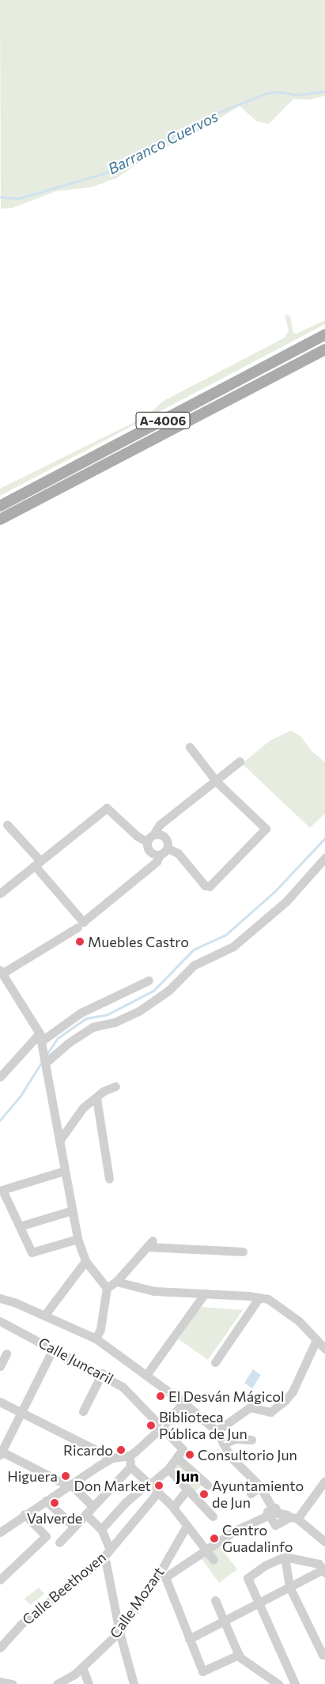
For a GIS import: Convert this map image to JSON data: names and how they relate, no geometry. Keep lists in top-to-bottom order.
{
  "streets": {
    "main road": ["A-4006"],
    "street": ["Calle Juncaril", "Calle Beethoven", "Calle Mozart"]
  },
  "districts": ["Jun"],
  "water": ["Barranco Cuervos"],
  "places": [
    "Muebles Castro",
    "El Desván Mágicol",
    "Biblioteca Pública de Jun",
    "Ricardo",
    "Consultorio Jun",
    "Higuera",
    "Don Market",
    "Ayuntamiento de Jun",
    "Valverde",
    "Centro Guadalinfo"
  ]
}
